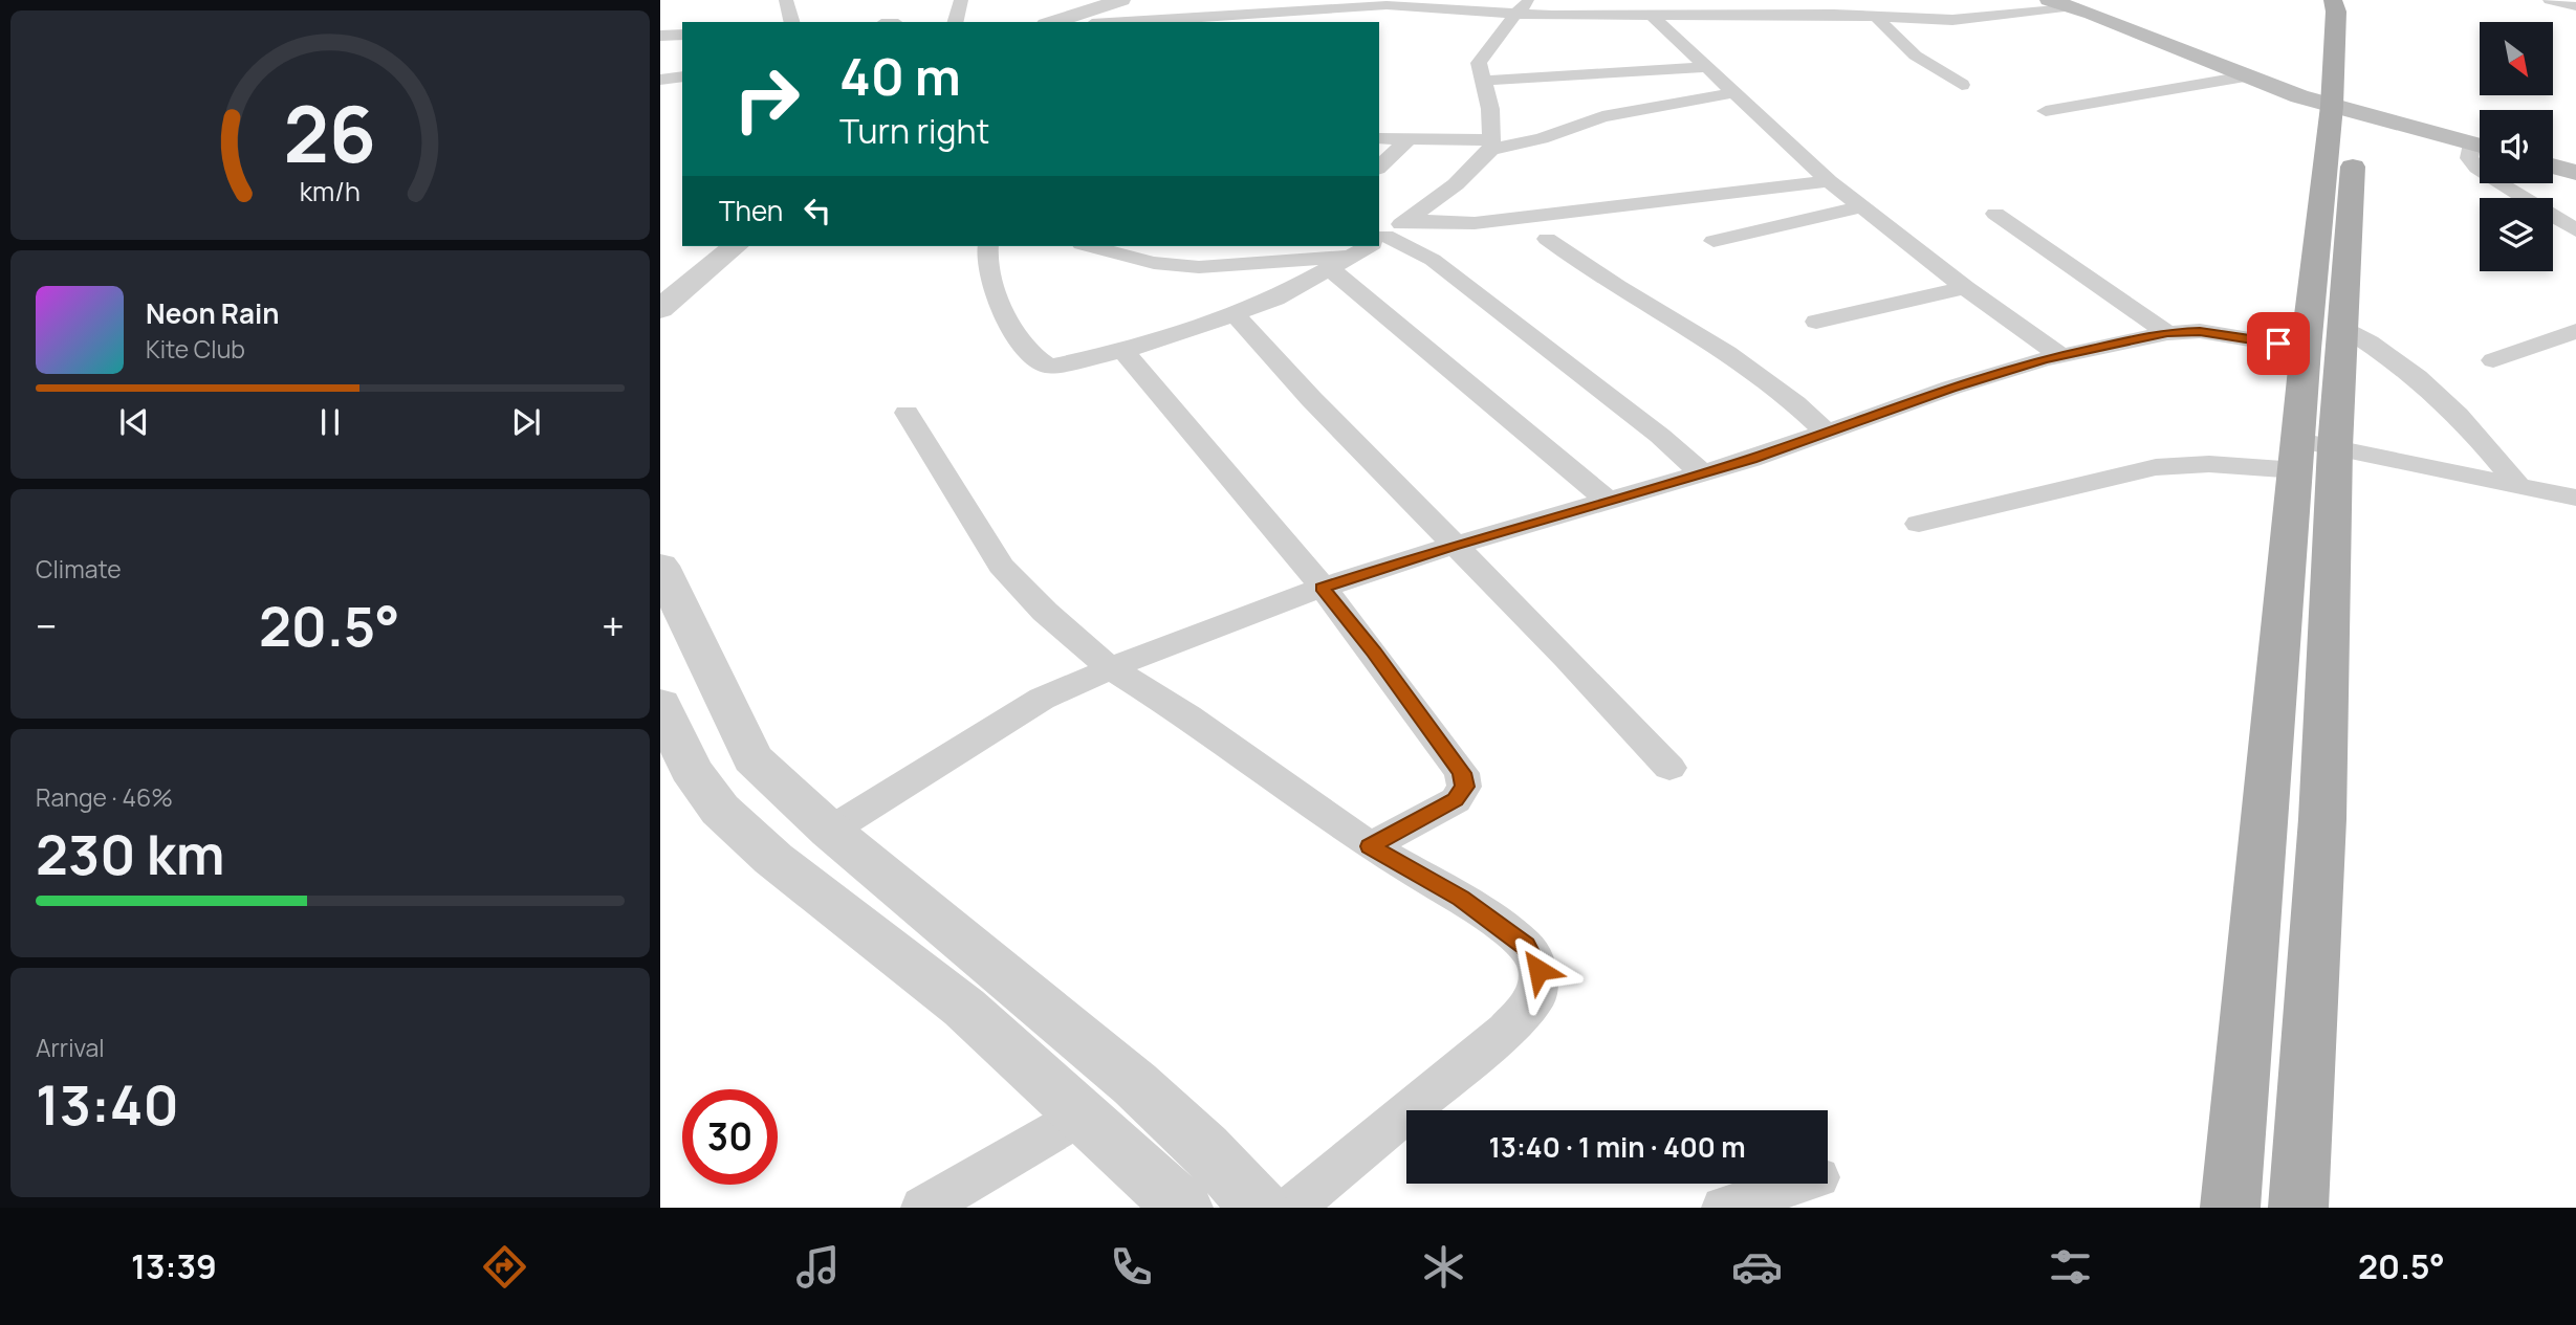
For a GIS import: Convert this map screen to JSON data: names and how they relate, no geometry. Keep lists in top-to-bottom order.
{
  "north": "bottom right",
  "page": {
    "turn": ["40 m", "Turn right"],
    "then": "Then",
    "song": ["Neon Rain", "Kite Club"],
    "tile": [
      "Climate",
      ["Range · 46%", "230 km"],
      ["Arrival", "13:40"]
    ],
    "heat": ["−", "20.5°", "+"],
    "limit": "30",
    "trip": "13:40 · 1 min · 400 m",
    "tabs": ["13:39", "20.5°"],
    "gauge": ["26", "km/h"]
  }
}
